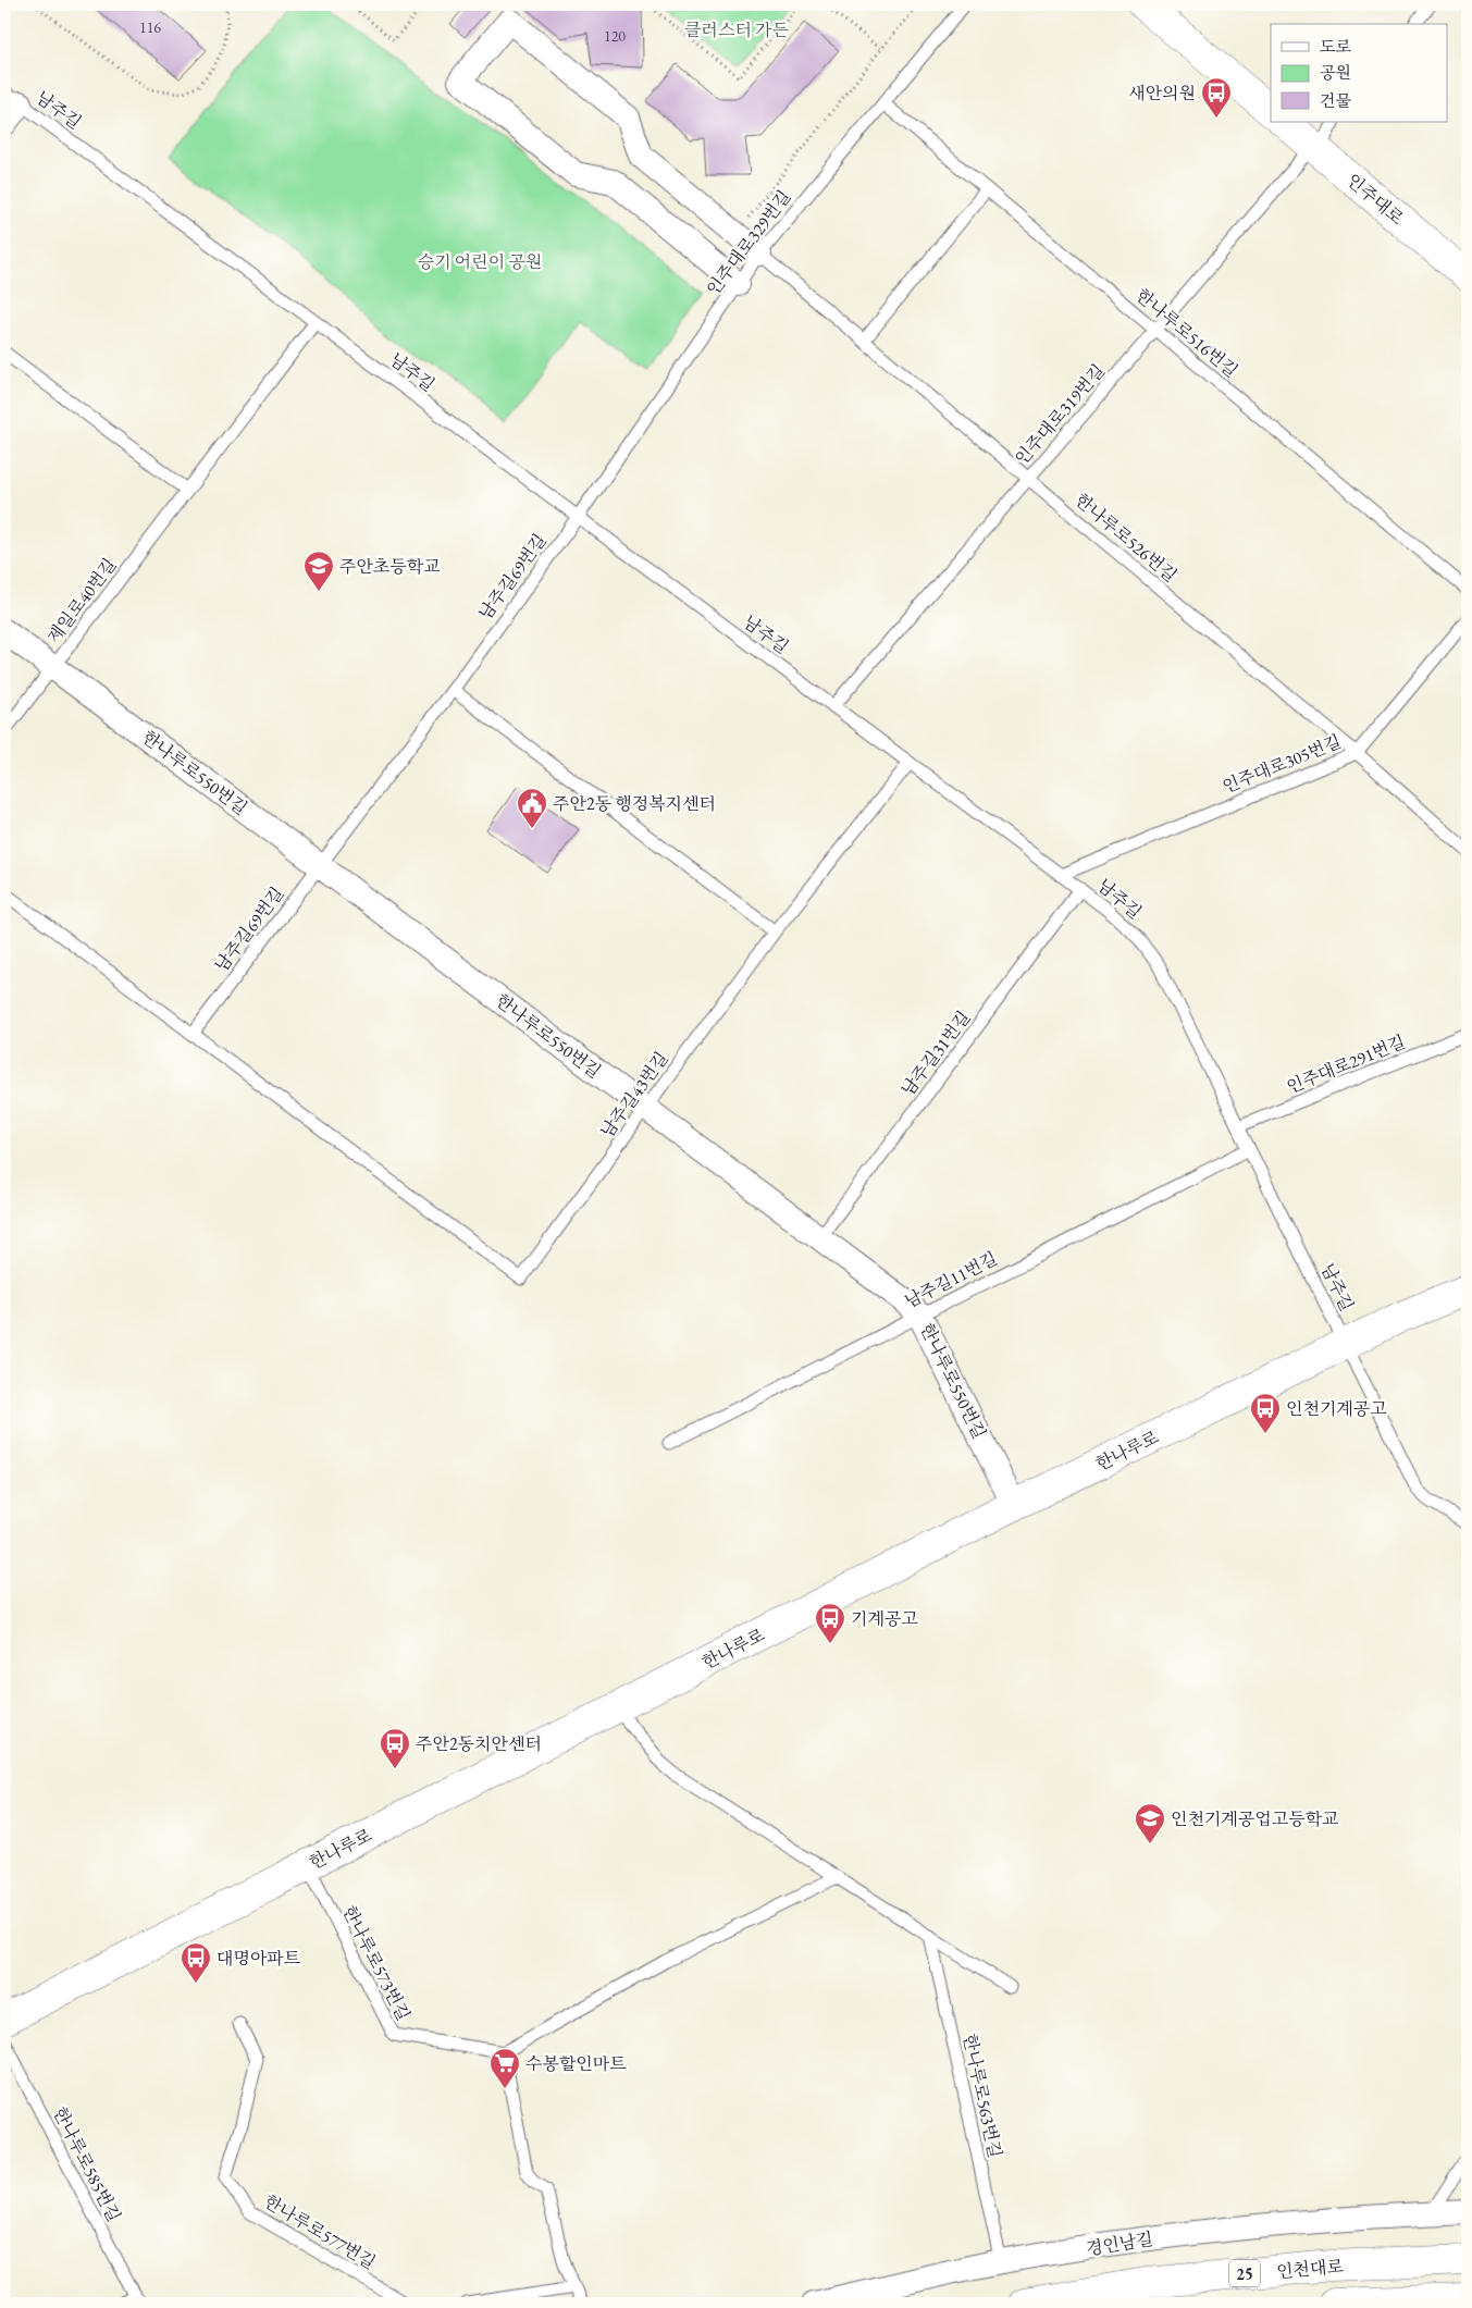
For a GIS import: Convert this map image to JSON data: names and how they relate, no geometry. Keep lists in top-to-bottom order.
{
  "streets": {
    "main road": [
      "인주대로",
      "한나루로",
      "인천대로",
      "25"
    ],
    "street": ["한나루로550번길", "경인남길"],
    "lane": [
      "남주길",
      "인주대로329번길",
      "한나루로516번길",
      "인주대로319번길",
      "한나루로526번길",
      "남주길69번길",
      "제일로40번길",
      "인주대로305번길",
      "남주길31번길",
      "인주대로291번길",
      "남주길43번길",
      "남주길11번길",
      "한나루로573번길",
      "한나루로563번길",
      "한나루로585번길",
      "한나루로577번길"
    ]
  },
  "crossings": [
    ["남주길", "인주대로329번길"],
    ["남주길", "인주대로319번길"],
    ["남주길", "남주길69번길"],
    ["남주길", "제일로40번길"],
    ["남주길", "인주대로305번길"],
    ["남주길", "남주길31번길"],
    ["남주길", "인주대로291번길"],
    ["남주길", "남주길43번길"],
    ["남주길", "남주길11번길"],
    ["남주길", "한나루로"],
    ["인주대로", "인주대로319번길"],
    ["인주대로329번길", "한나루로516번길"],
    ["인주대로329번길", "한나루로526번길"],
    ["인주대로329번길", "남주길69번길"],
    ["한나루로516번길", "인주대로319번길"],
    ["인주대로319번길", "한나루로526번길"],
    ["한나루로526번길", "인주대로305번길"],
    ["남주길69번길", "한나루로550번길"],
    ["남주길69번길", "남주길43번길"],
    ["제일로40번길", "한나루로550번길"],
    ["한나루로550번길", "남주길31번길"],
    ["한나루로550번길", "남주길43번길"],
    ["한나루로550번길", "남주길11번길"],
    ["한나루로550번길", "한나루로"],
    ["한나루로", "한나루로573번길"],
    ["한나루로563번길", "경인남길"]
  ],
  "parks": ["클러스터 가든", "승기 어린이 공원"],
  "places": {
    "bus stop": [
      "새안의원",
      "인천기계공고",
      "기계공고",
      "주안2동치안센터",
      "대명아파트"
    ],
    "school or university": ["주안초등학교", "인천기계공업고등학교"],
    "public building": ["주안2동 행정복지센터"],
    "supermarket": ["수봉할인마트"]
  },
  "house_numbers": ["116", "120"],
  "legend": ["도로", "공원", "건물"]
}
